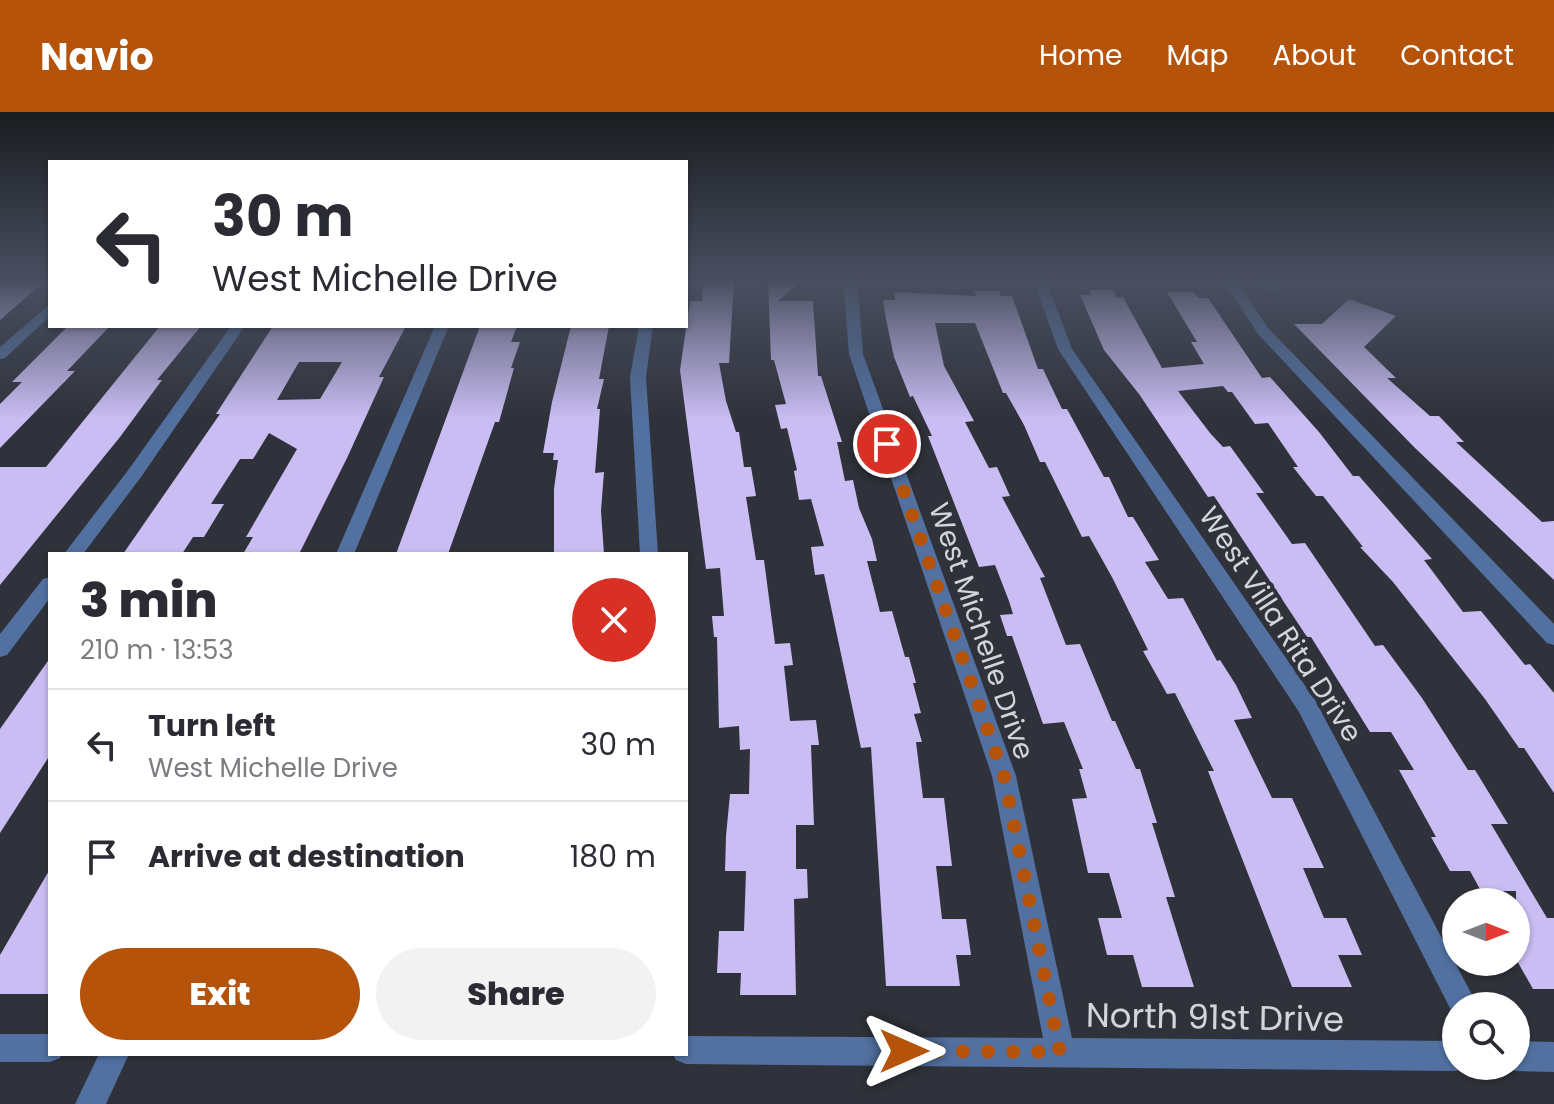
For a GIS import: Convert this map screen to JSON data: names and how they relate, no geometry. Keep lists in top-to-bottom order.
{
  "streets": {
    "street": ["West Villa Rita Drive", "West Michelle Drive", "North 91st Drive"]
  },
  "crossings": [
    ["West Michelle Drive", "North 91st Drive"]
  ],
  "north": "right",
  "page": {
    "header": "Navio",
    "nav": [
      "Home",
      "Map",
      "About",
      "Contact"
    ],
    "turn": ["30 m", "West Michelle Drive"],
    "heading": ["3 min", "210 m · 13:53"],
    "list": [
      {
        "name": "Turn left",
        "note": "West Michelle Drive",
        "value": "30 m"
      },
      {
        "name": "Arrive at destination",
        "value": "180 m"
      }
    ],
    "buttons": ["Exit", "Share"]
  }
}
